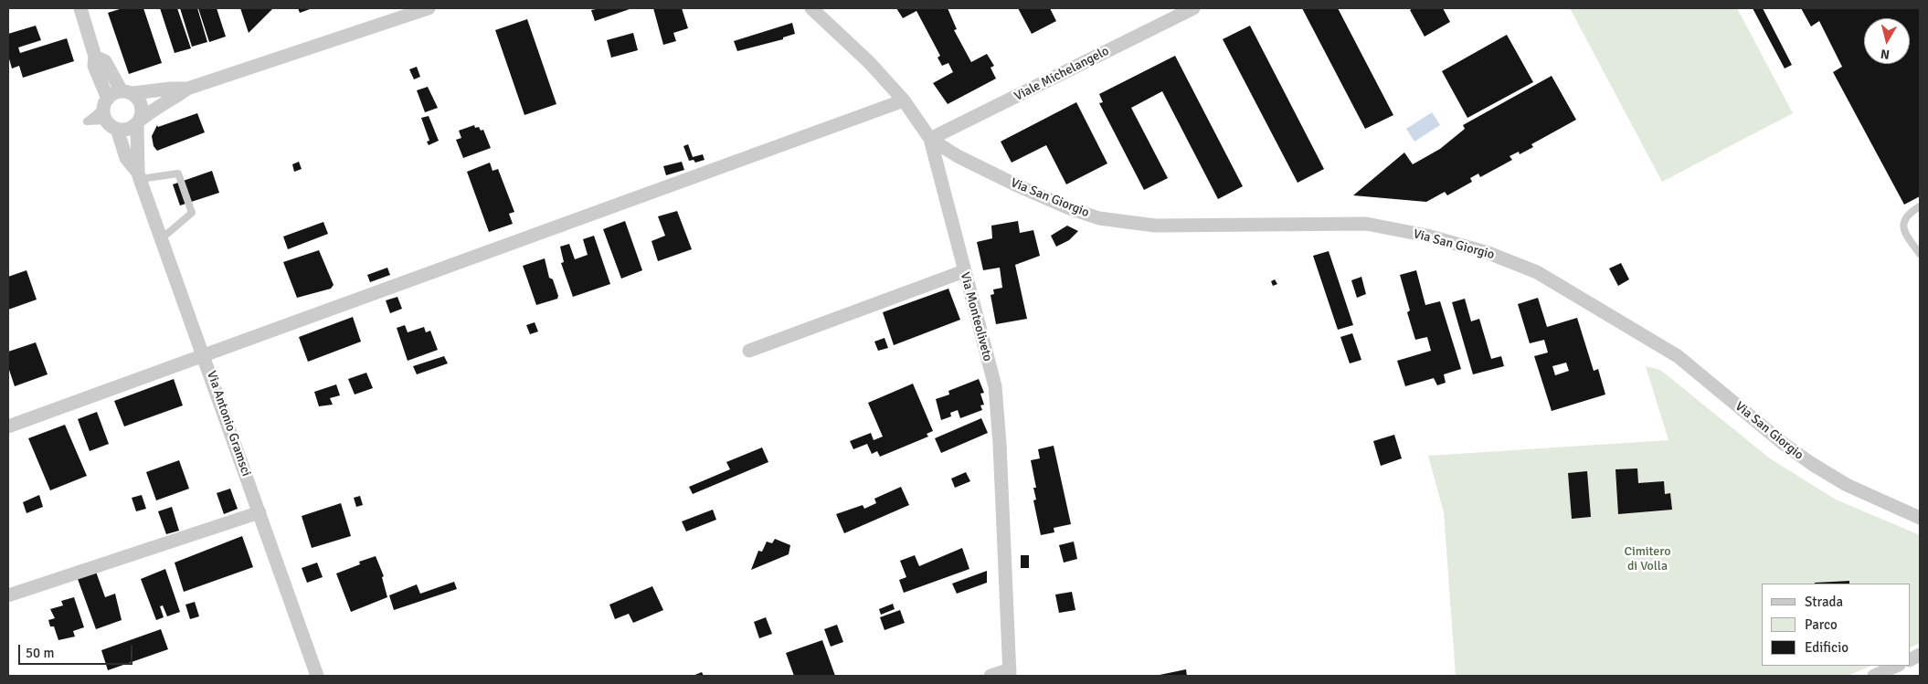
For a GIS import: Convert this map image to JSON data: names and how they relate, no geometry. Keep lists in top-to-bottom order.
{
  "streets": {
    "street": [
      "Viale Michelangelo",
      "Via San Giorgio",
      "Via Monteoliveto",
      "Via Antonio Gramsci"
    ]
  },
  "crossings": [
    ["Viale Michelangelo", "Via San Giorgio"],
    ["Viale Michelangelo", "Via Monteoliveto"],
    ["Via San Giorgio", "Via Monteoliveto"]
  ],
  "parks": ["Cimitero di Volla"],
  "legend": ["Strada", "Parco", "Edificio"],
  "scale_bar": "50 m",
  "north": "bottom"
}
